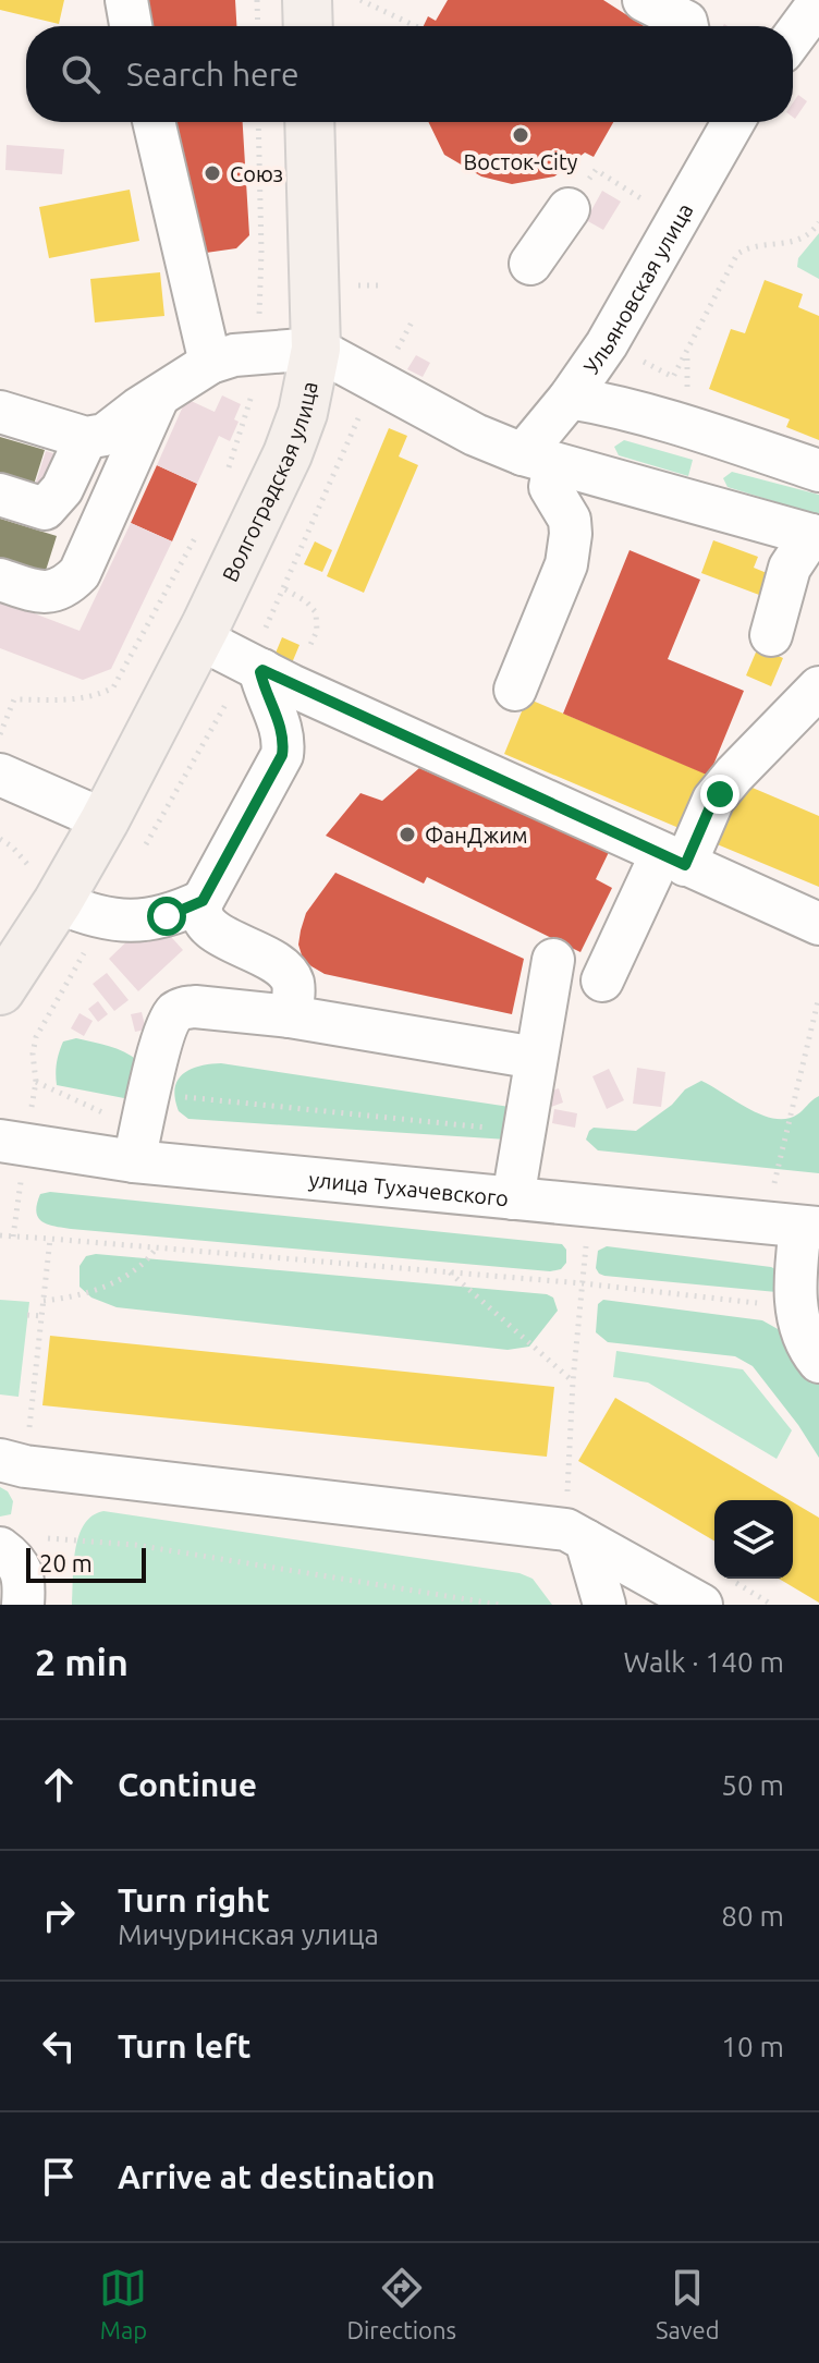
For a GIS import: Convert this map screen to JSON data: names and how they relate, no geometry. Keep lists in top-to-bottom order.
{
  "streets": {
    "main road": ["Волгоградская улица"],
    "street": ["Ульяновская улица", "улица Тухачевского"]
  },
  "places": ["Восток-City", "Союз", "ФанДжим"],
  "scale_bar": "20 m",
  "page": {
    "search": "Search here",
    "scale": "20 m",
    "heading": ["2 min", "Walk · 140 m"],
    "list": [
      ["Continue", "50 m"],
      ["Turn right", "Мичуринская улица", "80 m"],
      ["Turn left", "10 m"],
      "Arrive at destination"
    ],
    "nav": ["Map", "Directions", "Saved"]
  }
}
